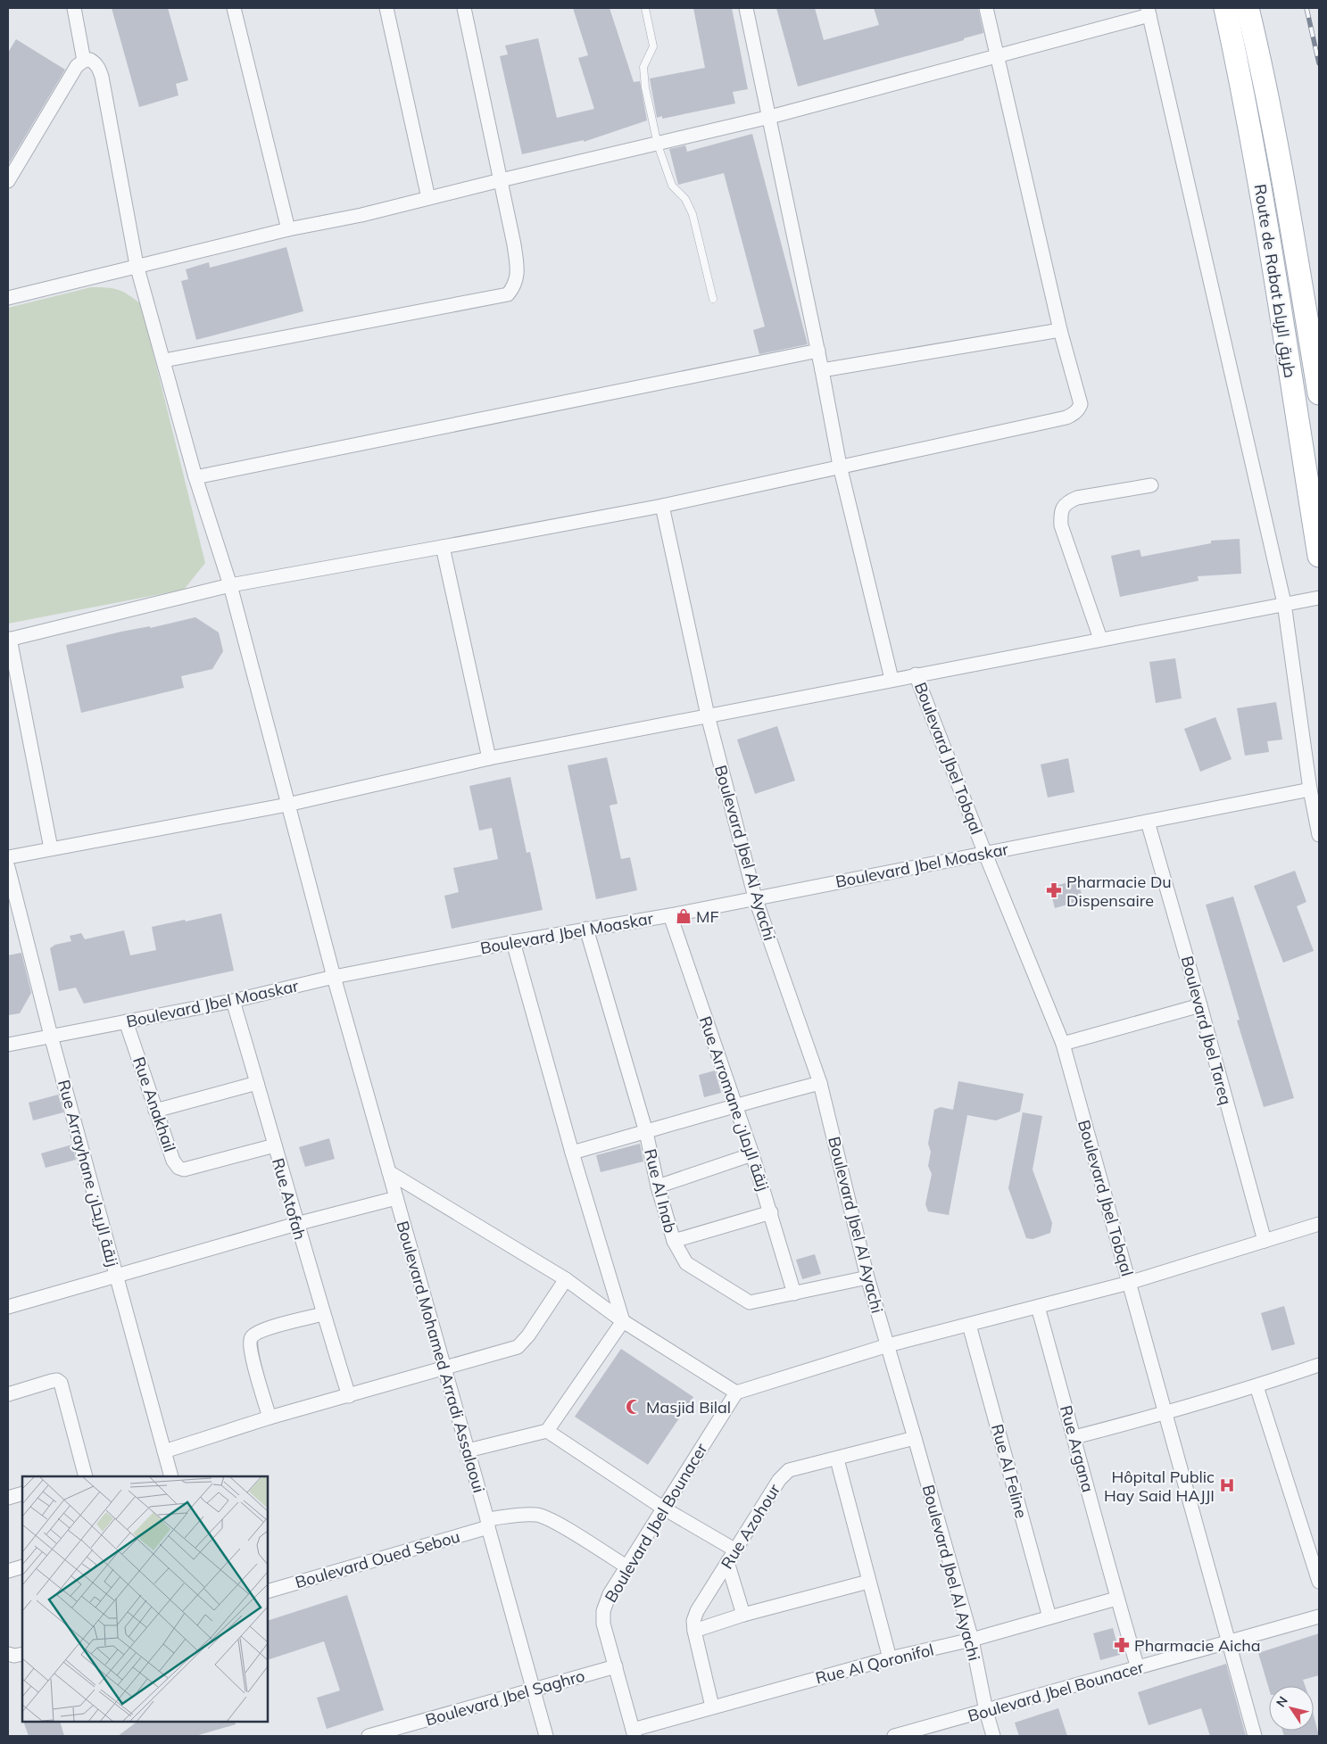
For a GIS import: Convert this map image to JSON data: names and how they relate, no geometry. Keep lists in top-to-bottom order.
{
  "streets": {
    "main road": ["Route de Rabat طريق الرباط"],
    "street": [
      "Boulevard Jbel Tobqal",
      "Boulevard Jbel Al Ayachi",
      "Boulevard Jbel Moaskar",
      "Boulevard Jbel Tareq",
      "Rue Arromane زنقة الرمان",
      "Rue Anakhail",
      "Rue Arrayhane زنقة الريحان",
      "Rue Al Inab",
      "Rue Atofah",
      "Boulevard Mohamed Arradi Assalaoui",
      "Rue Argana",
      "Rue Al Feline",
      "Boulevard Jbel Bounacer",
      "Rue Azohour",
      "Boulevard Oued Sebou",
      "Rue Al Qoronifol",
      "Boulevard Jbel Saghro"
    ]
  },
  "crossings": [
    ["Boulevard Jbel Tobqal", "Boulevard Jbel Moaskar"],
    ["Boulevard Jbel Tobqal", "Boulevard Jbel Bounacer"],
    ["Boulevard Jbel Al Ayachi", "Boulevard Jbel Moaskar"],
    ["Boulevard Jbel Al Ayachi", "Rue Al Inab"],
    ["Boulevard Jbel Al Ayachi", "Boulevard Jbel Bounacer"],
    ["Boulevard Jbel Al Ayachi", "Rue Azohour"],
    ["Boulevard Jbel Al Ayachi", "Rue Al Qoronifol"],
    ["Boulevard Jbel Moaskar", "Boulevard Jbel Tareq"],
    ["Boulevard Jbel Moaskar", "Rue Arromane زنقة الرمان"],
    ["Boulevard Jbel Moaskar", "Rue Anakhail"],
    ["Boulevard Jbel Moaskar", "Rue Arrayhane زنقة الريحان"],
    ["Boulevard Jbel Moaskar", "Rue Al Inab"],
    ["Boulevard Jbel Moaskar", "Rue Atofah"],
    ["Boulevard Jbel Moaskar", "Boulevard Mohamed Arradi Assalaoui"],
    ["Rue Arromane زنقة الرمان", "Rue Al Inab"],
    ["Rue Anakhail", "Rue Atofah"],
    ["Boulevard Mohamed Arradi Assalaoui", "Boulevard Oued Sebou"],
    ["Boulevard Mohamed Arradi Assalaoui", "Boulevard Jbel Saghro"],
    ["Rue Argana", "Boulevard Jbel Bounacer"],
    ["Rue Argana", "Rue Al Qoronifol"],
    ["Rue Al Feline", "Rue Al Qoronifol"],
    ["Boulevard Jbel Bounacer", "Boulevard Oued Sebou"],
    ["Boulevard Jbel Bounacer", "Rue Al Qoronifol"],
    ["Boulevard Jbel Bounacer", "Boulevard Jbel Saghro"],
    ["Rue Azohour", "Rue Al Qoronifol"]
  ],
  "places": {
    "pharmacy": ["Pharmacie Du Dispensaire", "Pharmacie Aicha"],
    "shop": ["MF"],
    "mosque": ["Masjid Bilal"],
    "hospital": ["Hôpital Public Hay Said HAJJI"]
  },
  "north": "top left"
}
